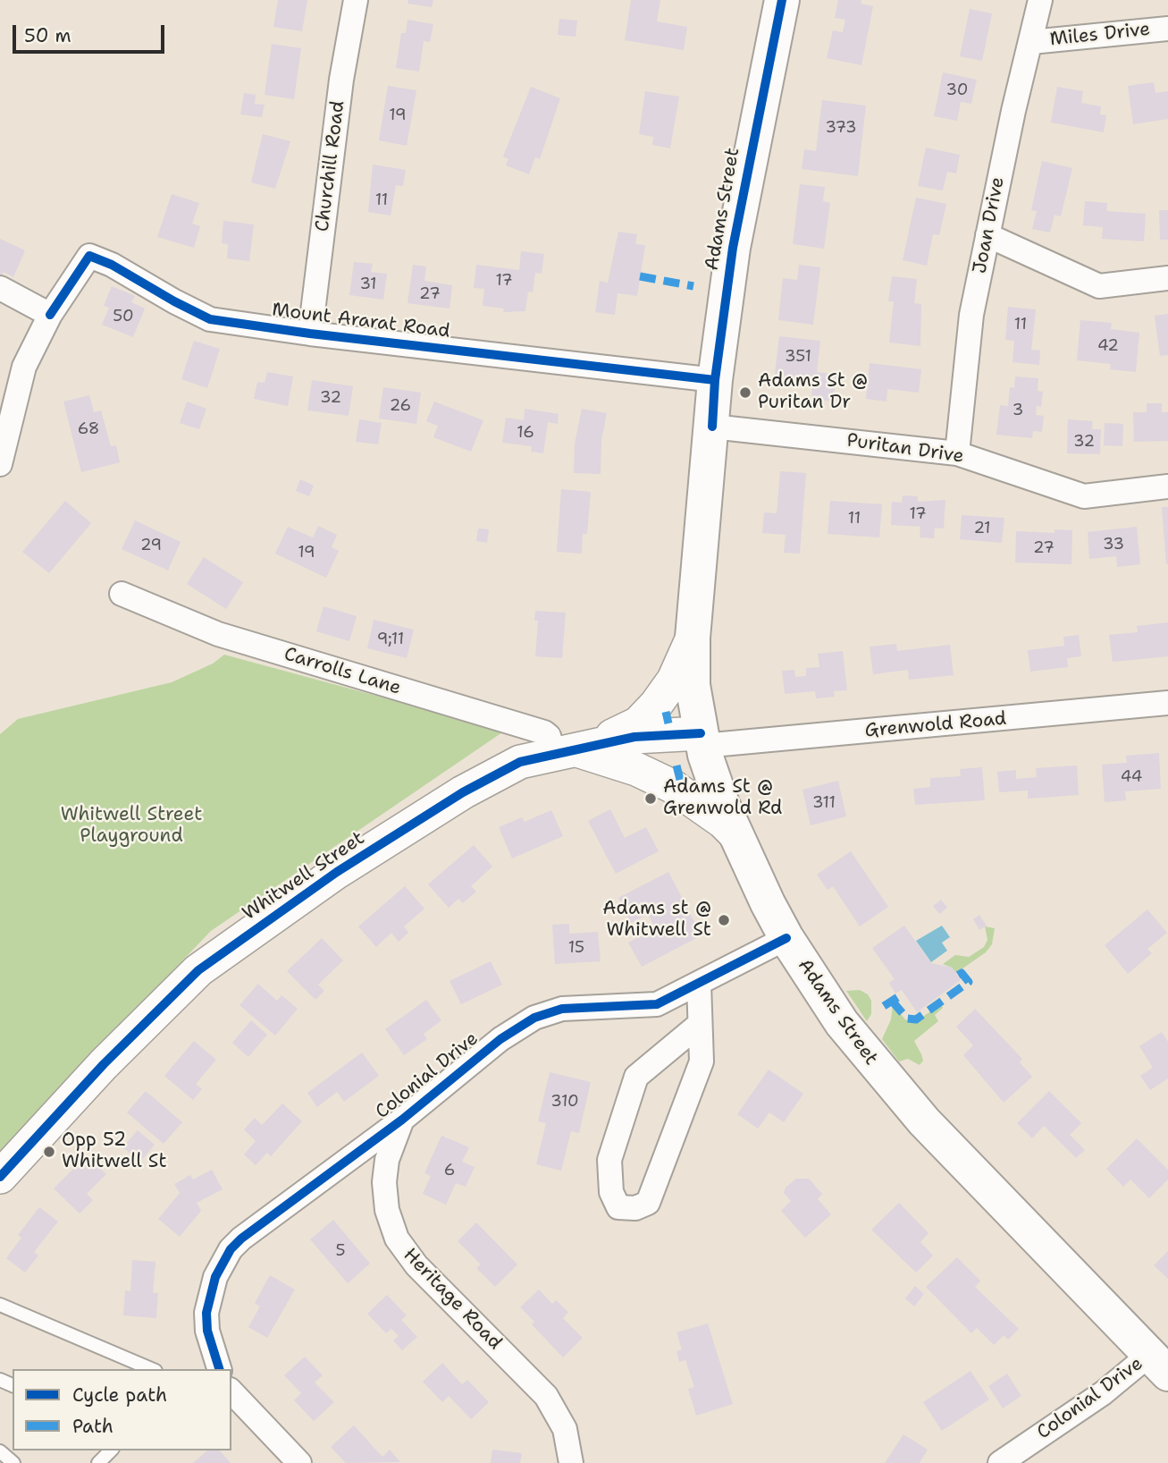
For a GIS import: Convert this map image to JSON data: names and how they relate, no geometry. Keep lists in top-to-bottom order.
{
  "streets": {
    "main road": ["Adams Street"],
    "street": [
      "Miles Drive",
      "Churchill Road",
      "Joan Drive",
      "Mount Ararat Road",
      "Puritan Drive",
      "Carrolls Lane",
      "Grenwold Road",
      "Whitwell Street",
      "Colonial Drive",
      "Heritage Road"
    ]
  },
  "crossings": [
    ["Miles Drive", "Joan Drive"],
    ["Churchill Road", "Mount Ararat Road"],
    ["Adams Street", "Mount Ararat Road"],
    ["Adams Street", "Puritan Drive"],
    ["Adams Street", "Grenwold Road"],
    ["Adams Street", "Whitwell Street"],
    ["Adams Street", "Colonial Drive"],
    ["Joan Drive", "Puritan Drive"],
    ["Carrolls Lane", "Whitwell Street"],
    ["Grenwold Road", "Whitwell Street"],
    ["Colonial Drive", "Heritage Road"]
  ],
  "parks": ["Whitwell Street Playground"],
  "places": [
    "Adams St @ Puritan Dr",
    "Adams St @ Grenwold Rd",
    "Adams st @ Whitwell St",
    "Opp 52 Whitwell St"
  ],
  "house_numbers": [
    "30",
    "19",
    "373",
    "11",
    "17",
    "31",
    "27",
    "50",
    "11",
    "42",
    "351",
    "32",
    "26",
    "3",
    "68",
    "16",
    "32",
    "17",
    "11",
    "21",
    "33",
    "29",
    "27",
    "19",
    "9;11",
    "44",
    "311",
    "15",
    "310",
    "6",
    "5"
  ],
  "legend": ["Cycle path", "Path"],
  "scale_bar": "50 m"
}
